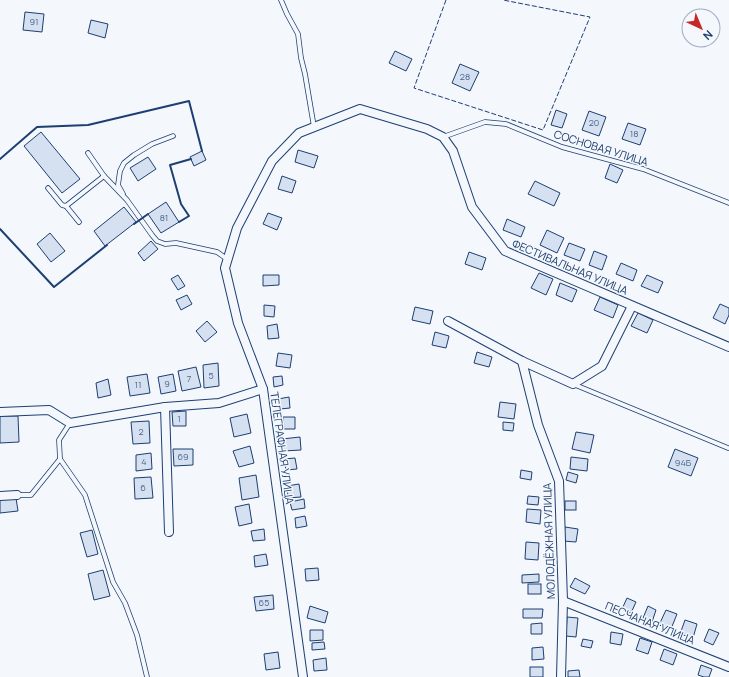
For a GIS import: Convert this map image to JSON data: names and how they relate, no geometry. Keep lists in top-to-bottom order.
{
  "streets": {
    "street": [
      "ФЕСТИВАЛЬНАЯ УЛИЦА",
      "ТЕЛЕГРАФНАЯ УЛИЦА",
      "МОЛОДЁЖНАЯ УЛИЦА",
      "ПЕСЧАНАЯ УЛИЦА"
    ],
    "lane": ["СОСНОВАЯ УЛИЦА"]
  },
  "crossings": [
    ["СОСНОВАЯ УЛИЦА", "ФЕСТИВАЛЬНАЯ УЛИЦА"],
    ["МОЛОДЁЖНАЯ УЛИЦА", "ПЕСЧАНАЯ УЛИЦА"]
  ],
  "house_numbers": [
    "91",
    "28",
    "20",
    "18",
    "81",
    "5",
    "7",
    "9",
    "11",
    "1",
    "2",
    "69",
    "4",
    "94Б",
    "6",
    "65"
  ],
  "north": "bottom right"
}
